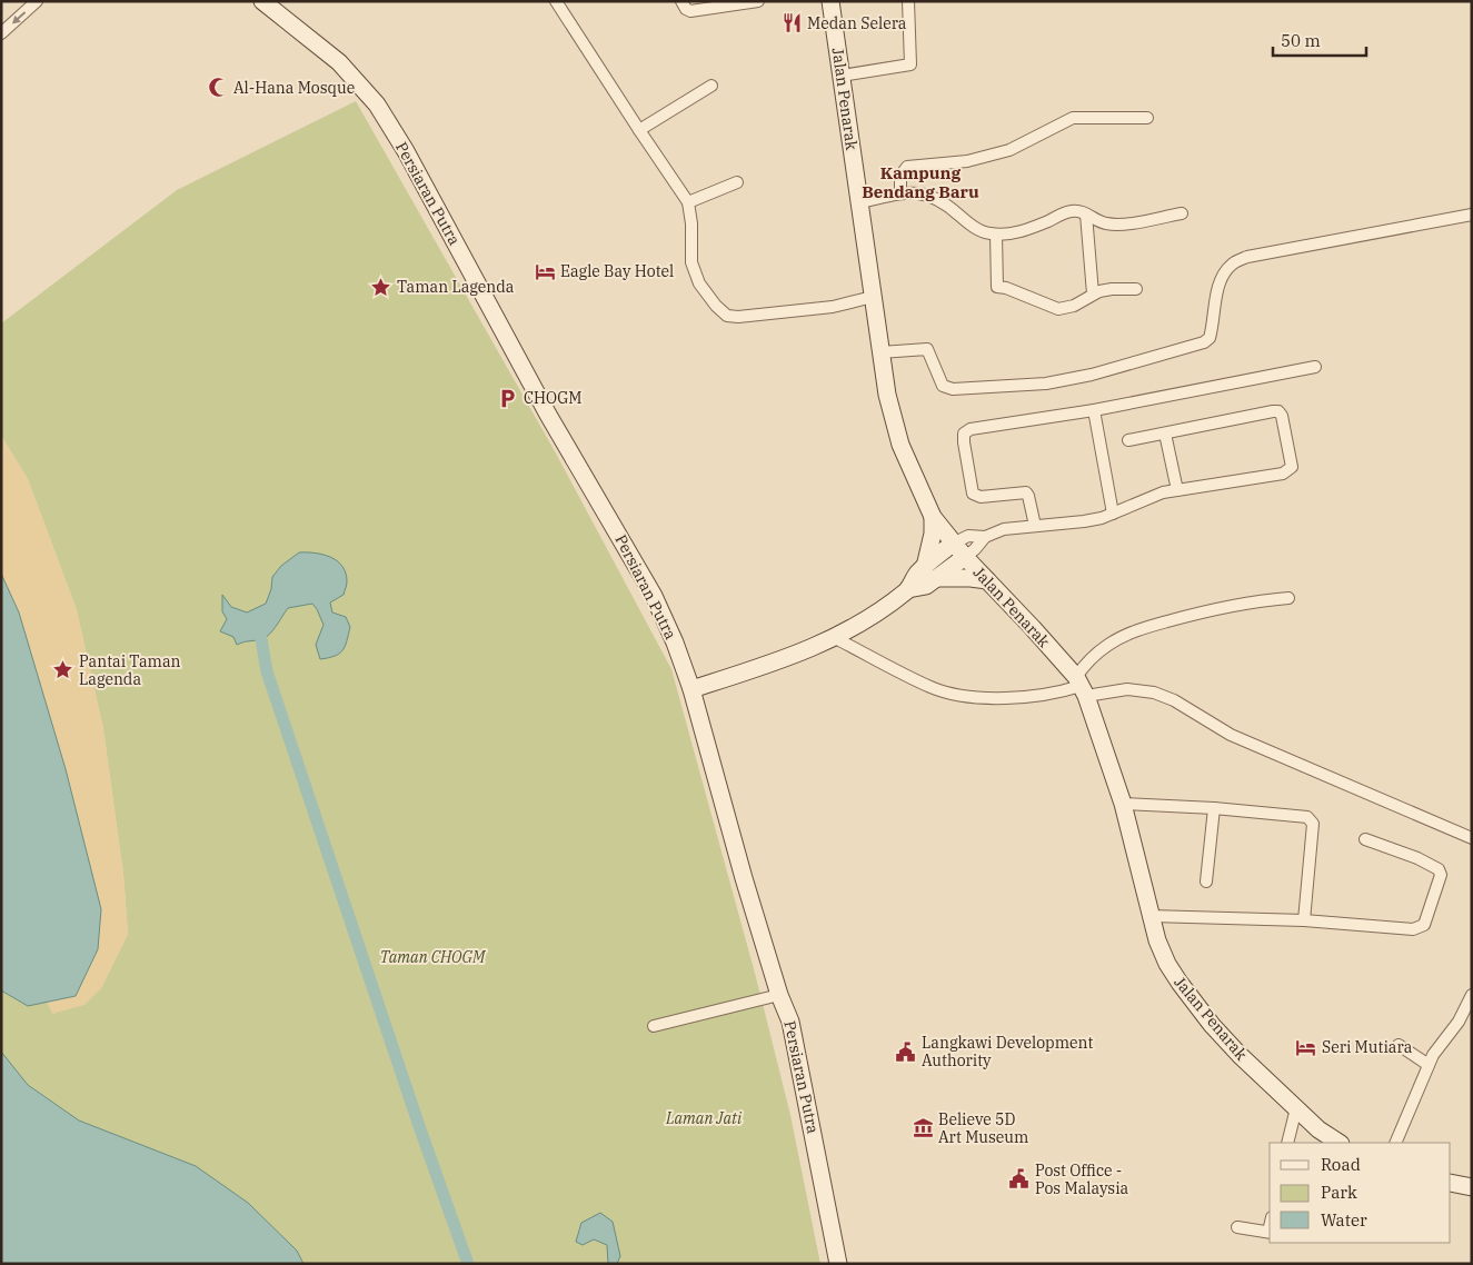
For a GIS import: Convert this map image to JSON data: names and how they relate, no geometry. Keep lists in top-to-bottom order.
{
  "streets": {
    "main road": ["Jalan Penarak", "Persiaran Putra"]
  },
  "districts": ["Kampung Bendang Baru"],
  "parks": ["Taman CHOGM", "Laman Jati"],
  "places": {
    "restaurant": ["Medan Selera"],
    "mosque": ["Al-Hana Mosque"],
    "hotel": ["Eagle Bay Hotel", "Seri Mutiara"],
    "place": ["Taman Lagenda", "Pantai Taman Lagenda"],
    "parking": ["CHOGM"],
    "public building": ["Langkawi Development Authority", "Post Office - Pos Malaysia"],
    "museum": ["Believe 5D Art Museum"]
  },
  "legend": ["Road", "Park", "Water"],
  "scale_bar": "50 m"
}
